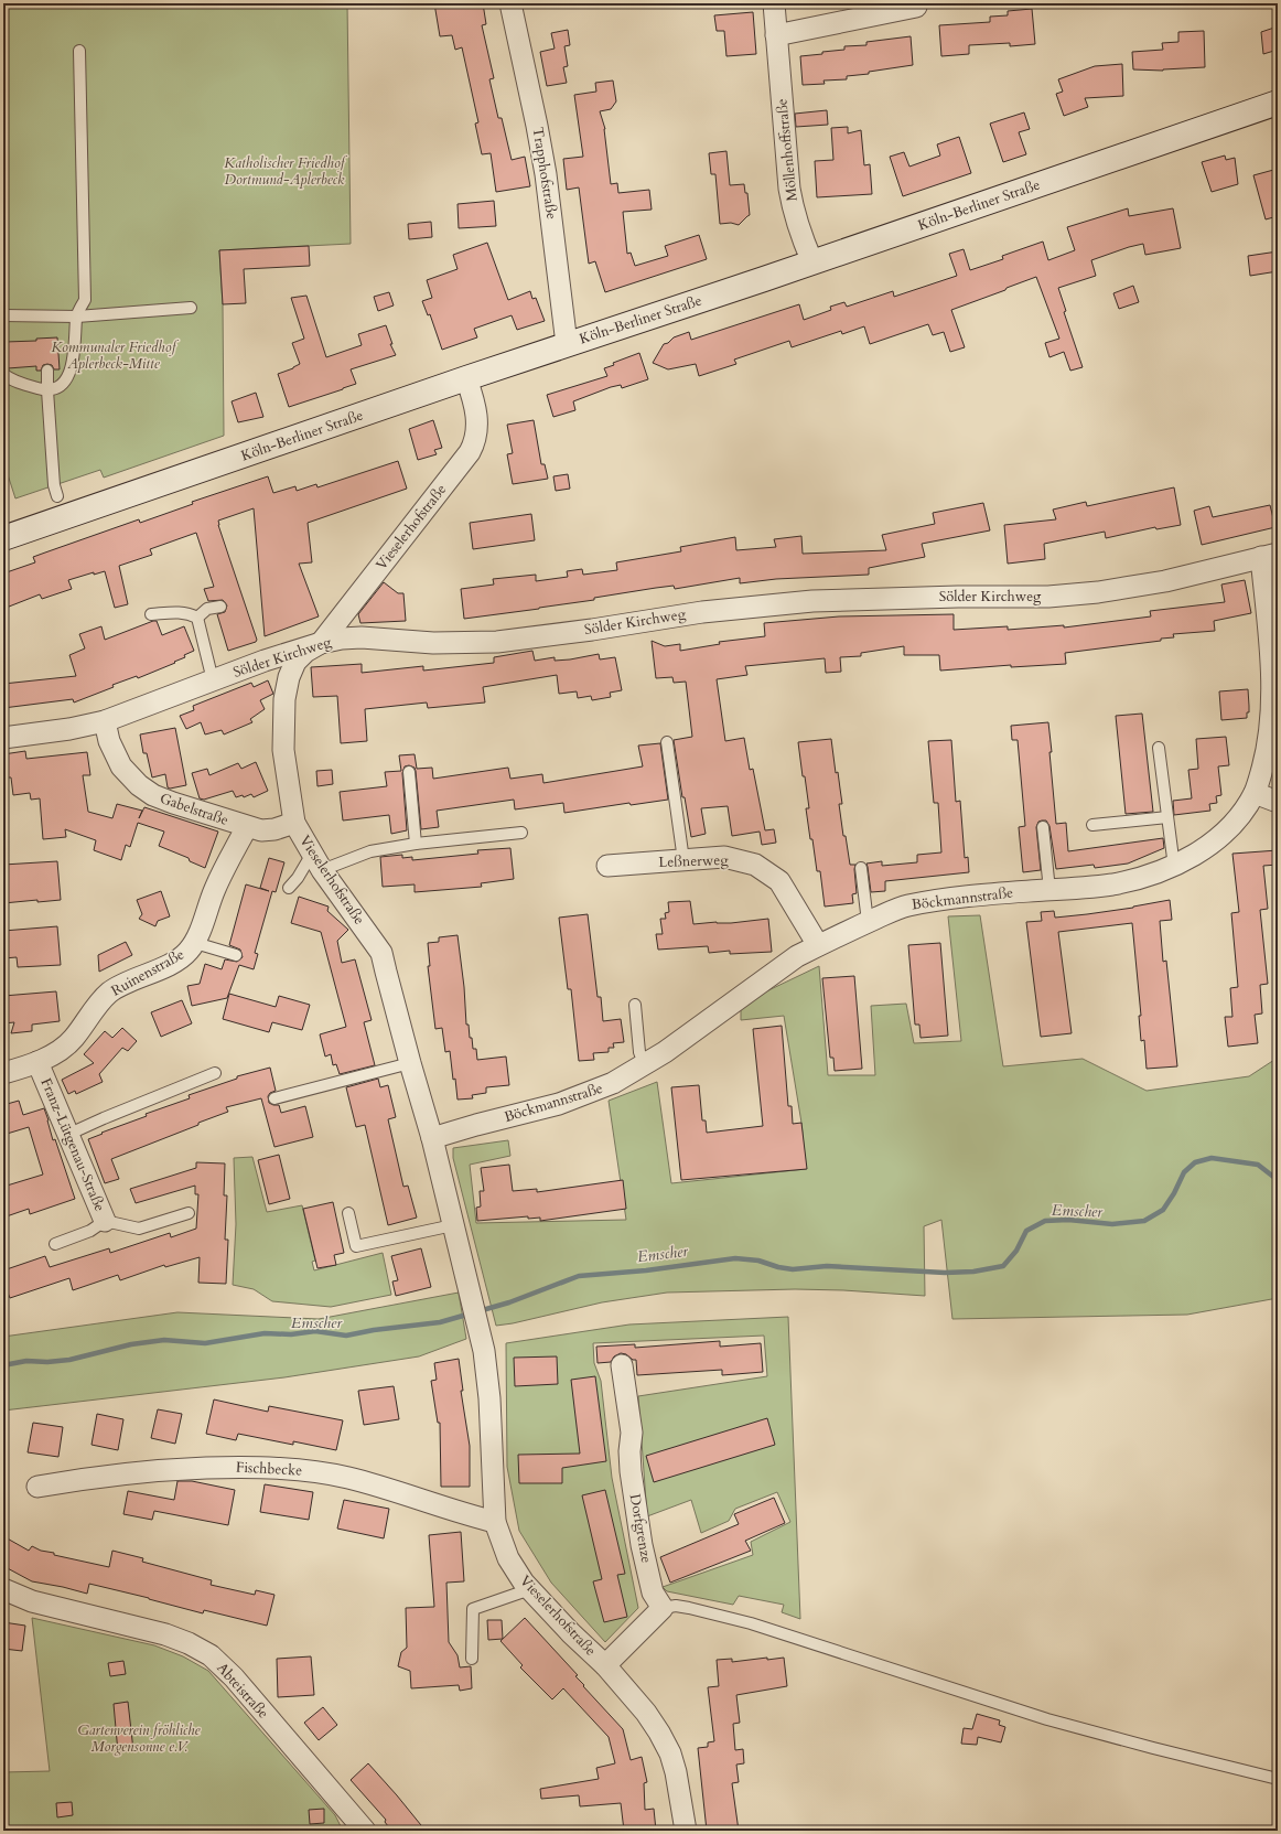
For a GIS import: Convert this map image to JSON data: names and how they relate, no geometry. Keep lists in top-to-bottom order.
{
  "streets": {
    "main road": ["Köln-Berliner Straße"],
    "street": [
      "Möllenhoffstraße",
      "Trapphofstraße",
      "Vieselerhofstraße",
      "Sölder Kirchweg",
      "Gabelstraße",
      "Leßnerweg",
      "Böckmannstraße",
      "Ruinenstraße",
      "Franz-Lütgenau-Straße",
      "Fischbecke",
      "Dorfgrenze",
      "Abteistraße"
    ]
  },
  "crossings": [
    ["Möllenhoffstraße", "Köln-Berliner Straße"],
    ["Trapphofstraße", "Köln-Berliner Straße"],
    ["Köln-Berliner Straße", "Vieselerhofstraße"],
    ["Vieselerhofstraße", "Sölder Kirchweg"],
    ["Vieselerhofstraße", "Böckmannstraße"],
    ["Vieselerhofstraße", "Fischbecke"],
    ["Sölder Kirchweg", "Gabelstraße"],
    ["Sölder Kirchweg", "Böckmannstraße"],
    ["Gabelstraße", "Ruinenstraße"],
    ["Leßnerweg", "Böckmannstraße"],
    ["Ruinenstraße", "Franz-Lütgenau-Straße"]
  ],
  "water": ["Emscher"],
  "parks": ["Katholischer Friedhof Dortmund-Aplerbeck", "Kommunaler Friedhof Aplerbeck-Mitte", "Gartenverein fröhliche Morgensonne e.V."]
}
